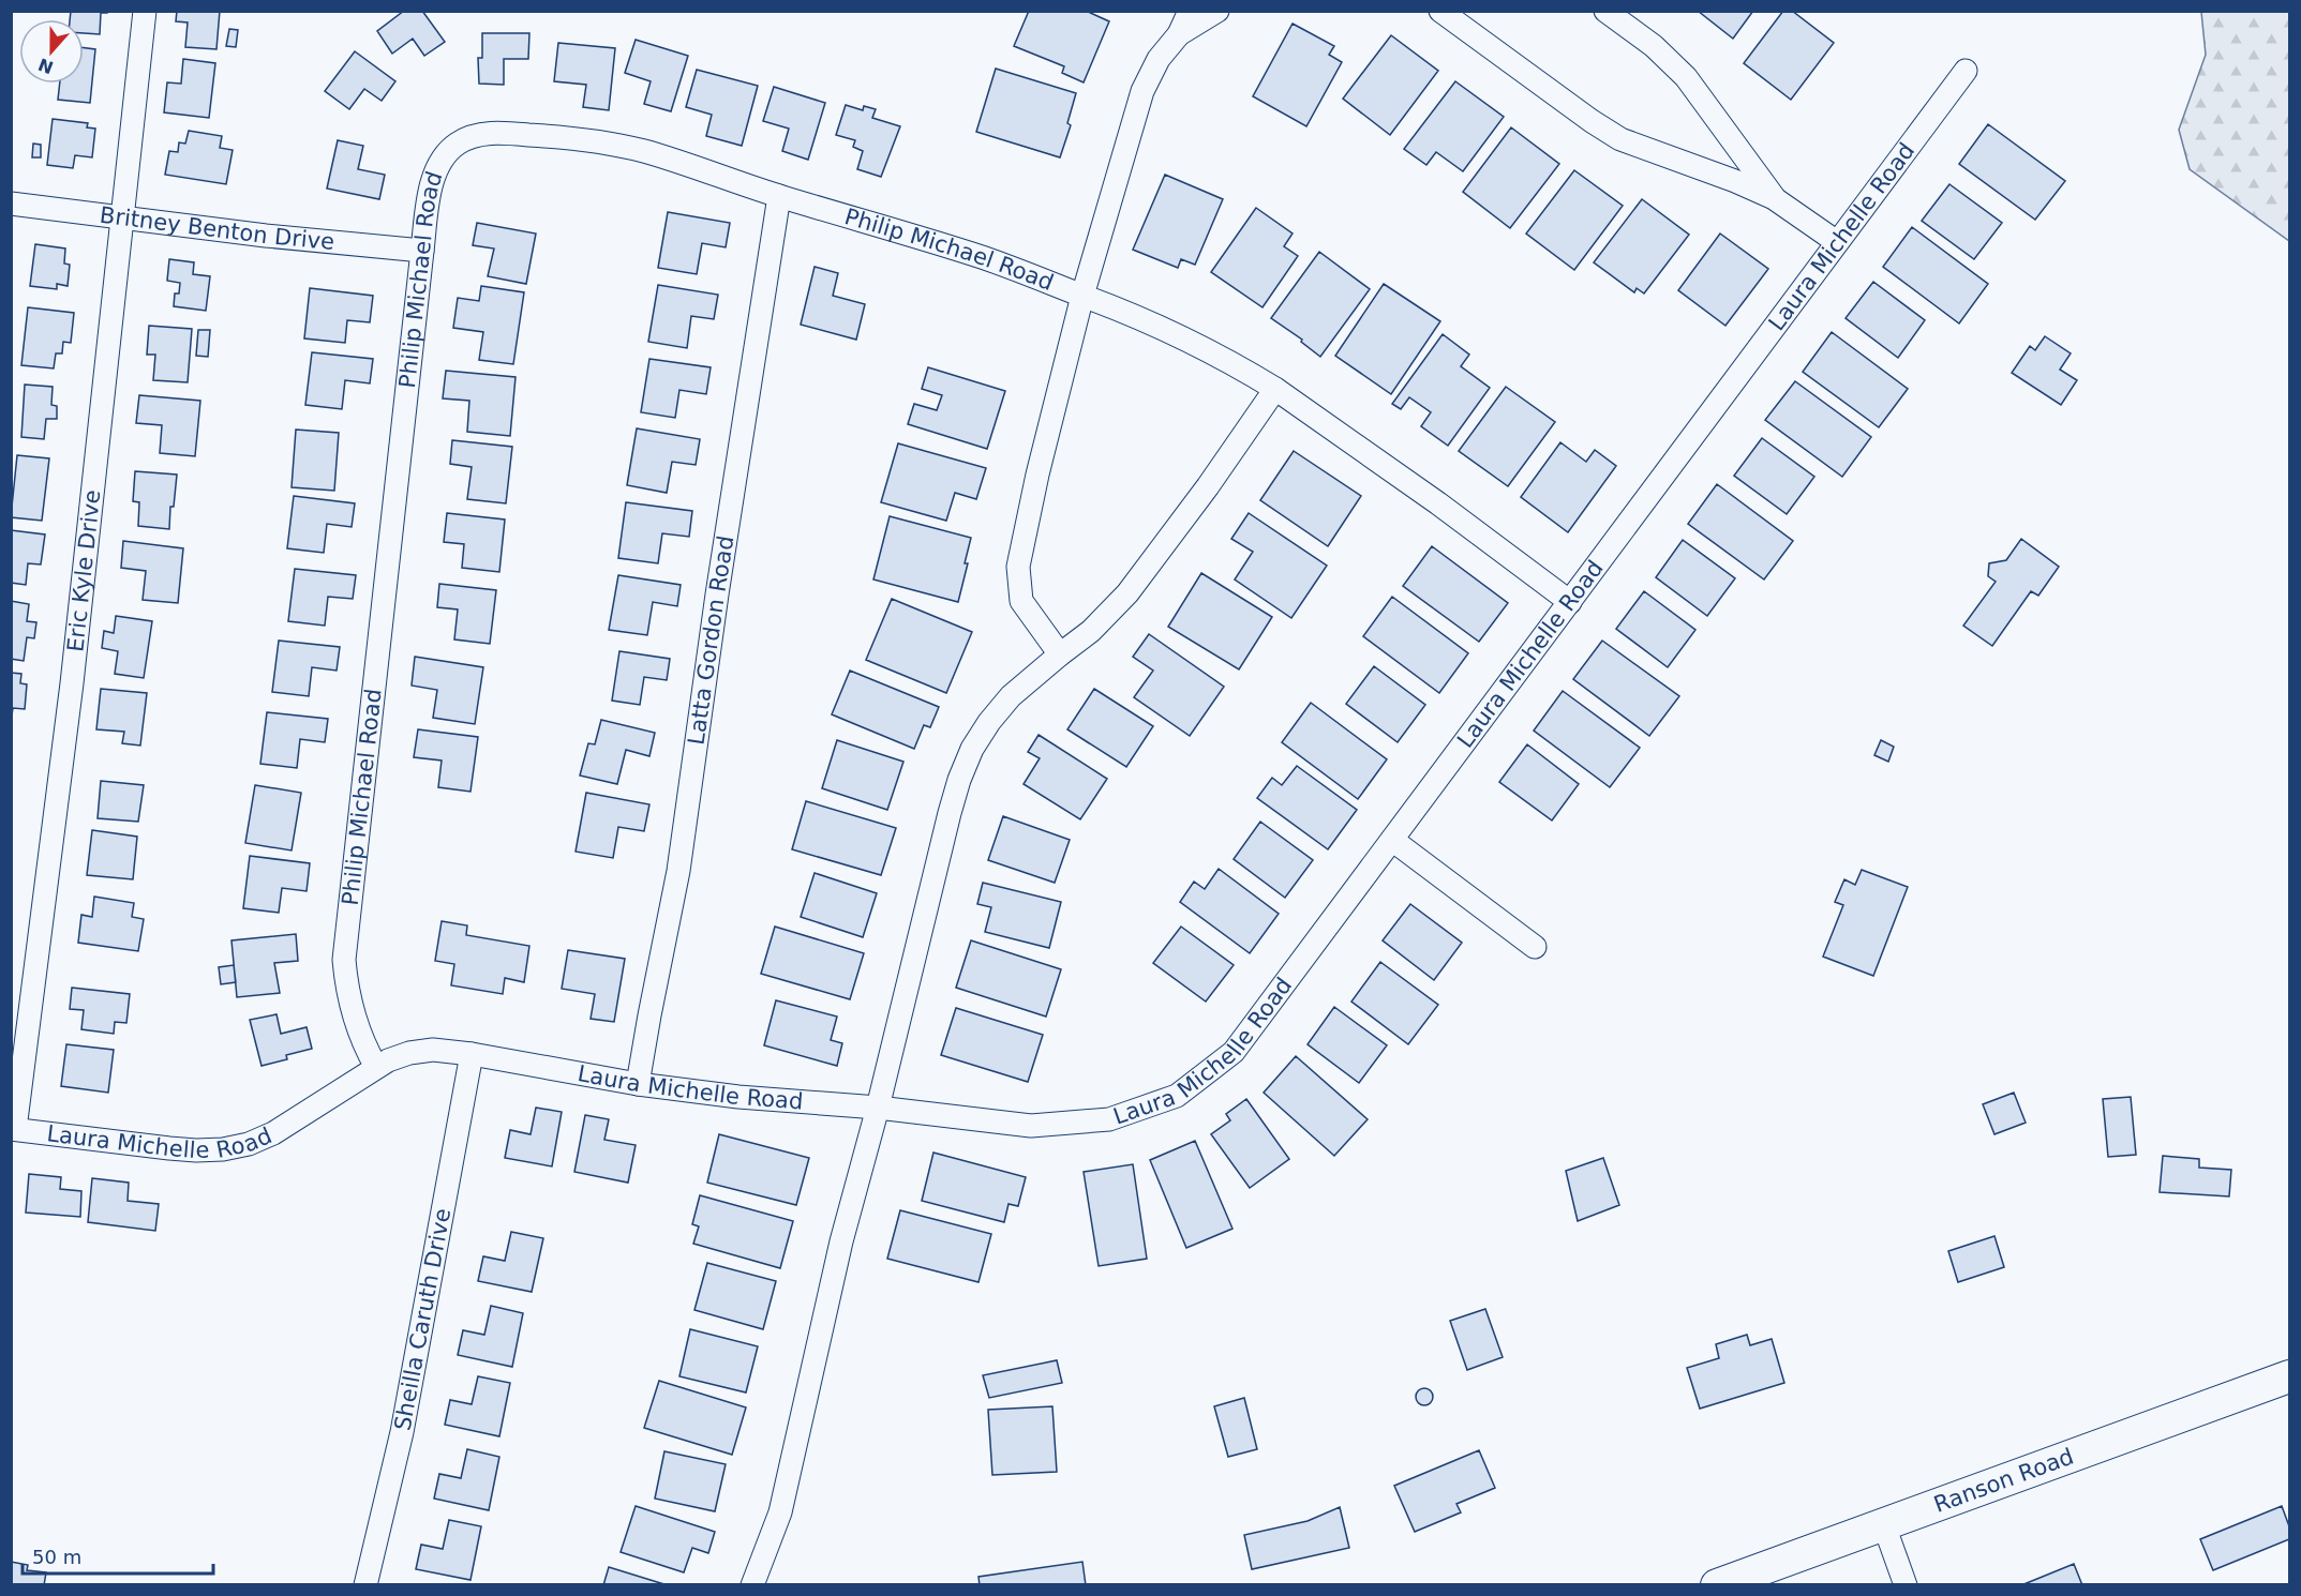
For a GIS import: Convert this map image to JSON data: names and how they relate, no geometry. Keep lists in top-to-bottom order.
{
  "streets": {
    "street": [
      "Britney Benton Drive",
      "Laura Michelle Road",
      "Philip Michael Road",
      "Eric Kyle Drive",
      "Latta Gordon Road",
      "Sheilla Caruth Drive",
      "Ranson Road"
    ]
  },
  "crossings": [
    ["Britney Benton Drive", "Philip Michael Road"],
    ["Britney Benton Drive", "Eric Kyle Drive"],
    ["Laura Michelle Road", "Philip Michael Road"],
    ["Laura Michelle Road", "Eric Kyle Drive"],
    ["Laura Michelle Road", "Latta Gordon Road"],
    ["Laura Michelle Road", "Sheilla Caruth Drive"],
    ["Philip Michael Road", "Latta Gordon Road"]
  ],
  "scale_bar": "50 m",
  "north": "bottom"
}
